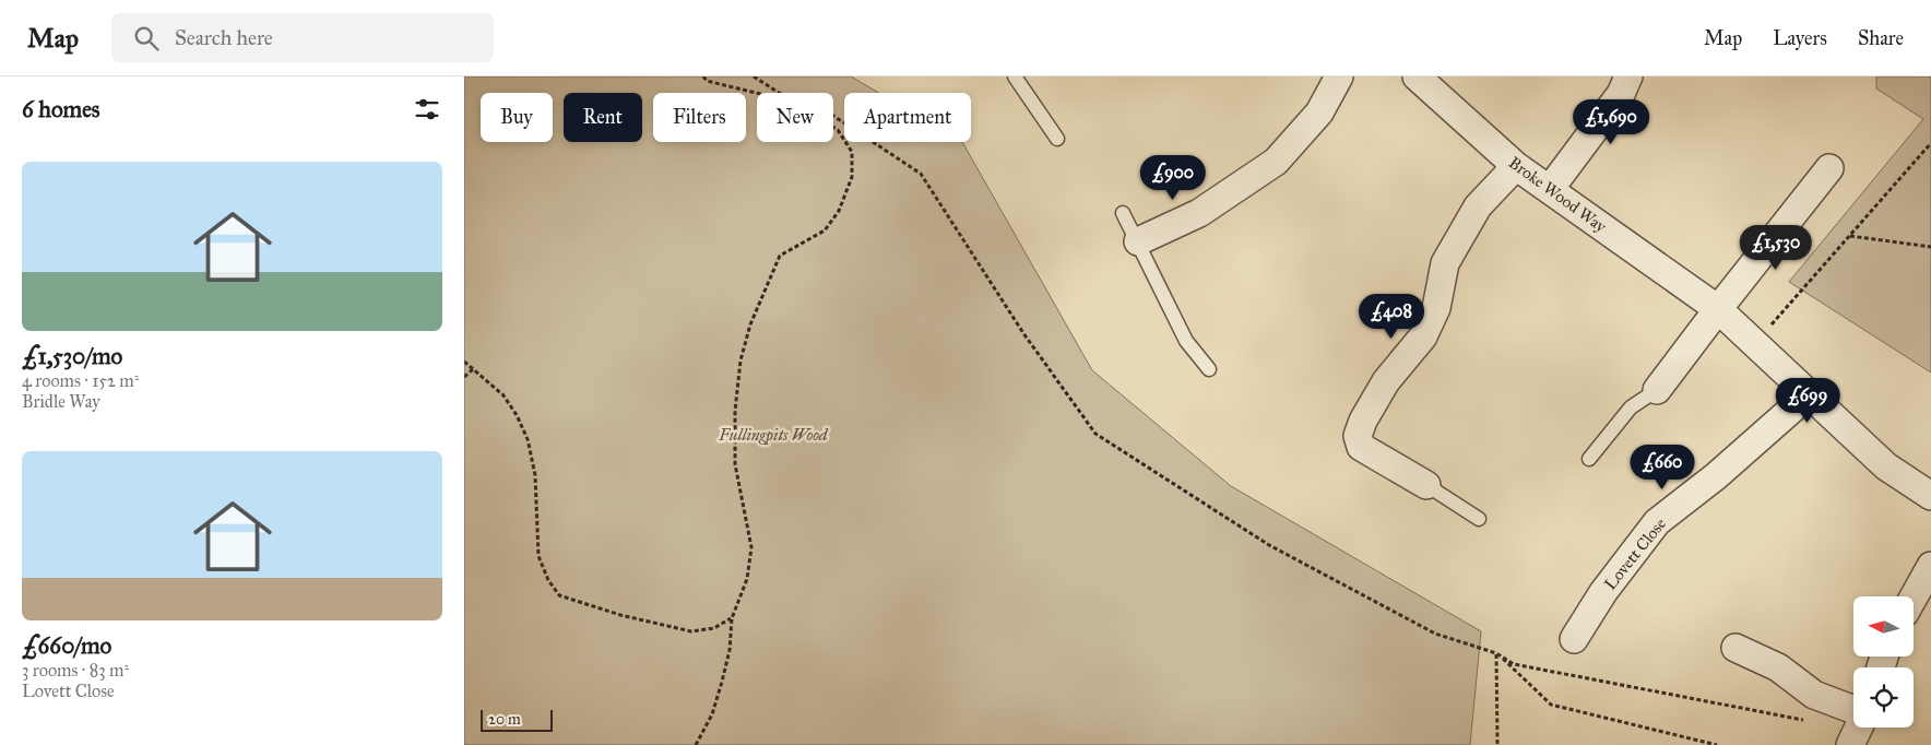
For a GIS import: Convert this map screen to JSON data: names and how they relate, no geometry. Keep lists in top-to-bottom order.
{
  "streets": {
    "street": ["Broke Wood Way", "Lovett Close"]
  },
  "crossings": [
    ["Broke Wood Way", "Lovett Close"]
  ],
  "parks": ["Fullingpits Wood"],
  "scale_bar": "20 m",
  "north": "left",
  "page": {
    "header": "Map",
    "search": "Search here",
    "nav": ["Map", "Layers", "Share"],
    "heading": "6 homes",
    "chip": [
      "Buy",
      "Rent",
      "Filters",
      "New",
      "Apartment"
    ],
    "price": [
      "£1,690",
      "£900",
      "£1,530",
      "£408",
      "£699",
      "£660"
    ],
    "list": [
      {
        "name": "£1,530/mo",
        "note": "4 rooms · 152 m² · Bridle Way"
      },
      {
        "name": "£660/mo",
        "note": "3 rooms · 83 m² · Lovett Close"
      }
    ],
    "scale": "20 m"
  }
}
